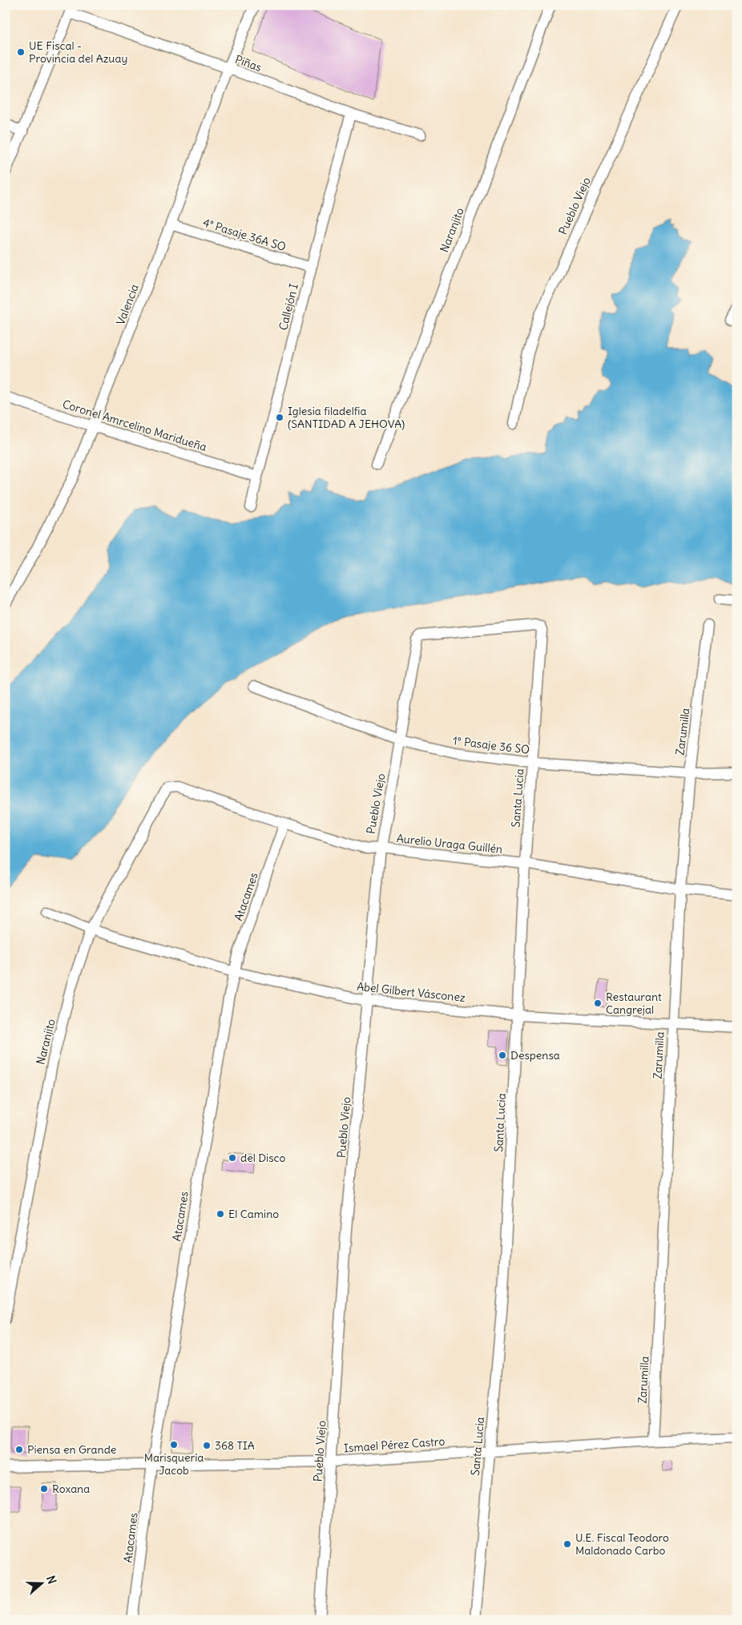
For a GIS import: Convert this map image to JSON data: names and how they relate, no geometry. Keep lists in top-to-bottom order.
{
  "streets": {
    "street": [
      "Piñas",
      "Pueblo Viejo",
      "Naranjito",
      "4° Pasaje 36A SO",
      "Valencia",
      "Callejón I",
      "Coronel Amrcelino Maridueña",
      "Zarumilla",
      "1º Pasaje 36 SO",
      "Santa Lucia",
      "Aurelio Uraga Guillén",
      "Atacames",
      "Abel Gilbert Vásconez",
      "Ismael Pérez Castro"
    ]
  },
  "crossings": [
    ["Piñas", "Valencia"],
    ["Piñas", "Callejón I"],
    ["Pueblo Viejo", "1º Pasaje 36 SO"],
    ["Pueblo Viejo", "Santa Lucia"],
    ["Pueblo Viejo", "Aurelio Uraga Guillén"],
    ["Pueblo Viejo", "Abel Gilbert Vásconez"],
    ["Pueblo Viejo", "Ismael Pérez Castro"],
    ["Naranjito", "Aurelio Uraga Guillén"],
    ["Naranjito", "Abel Gilbert Vásconez"],
    ["4° Pasaje 36A SO", "Valencia"],
    ["4° Pasaje 36A SO", "Callejón I"],
    ["Valencia", "Coronel Amrcelino Maridueña"],
    ["Callejón I", "Coronel Amrcelino Maridueña"],
    ["Zarumilla", "1º Pasaje 36 SO"],
    ["Zarumilla", "Aurelio Uraga Guillén"],
    ["Zarumilla", "Abel Gilbert Vásconez"],
    ["Zarumilla", "Ismael Pérez Castro"],
    ["1º Pasaje 36 SO", "Santa Lucia"],
    ["Santa Lucia", "Aurelio Uraga Guillén"],
    ["Santa Lucia", "Abel Gilbert Vásconez"],
    ["Santa Lucia", "Ismael Pérez Castro"],
    ["Aurelio Uraga Guillén", "Atacames"],
    ["Atacames", "Abel Gilbert Vásconez"],
    ["Atacames", "Ismael Pérez Castro"]
  ],
  "places": [
    "UE Fiscal - Provincia del Azuay",
    "Iglesia filadelfia (SANTIDAD A JEHOVA)",
    "Restaurant Cangrejal",
    "Despensa",
    "del Disco",
    "El Camino",
    "Marisquería Jacob",
    "368 TIA",
    "Piensa en Grande",
    "Roxana",
    "U.E. Fiscal Teodoro Maldonado Carbo"
  ],
  "north": "right"
}
